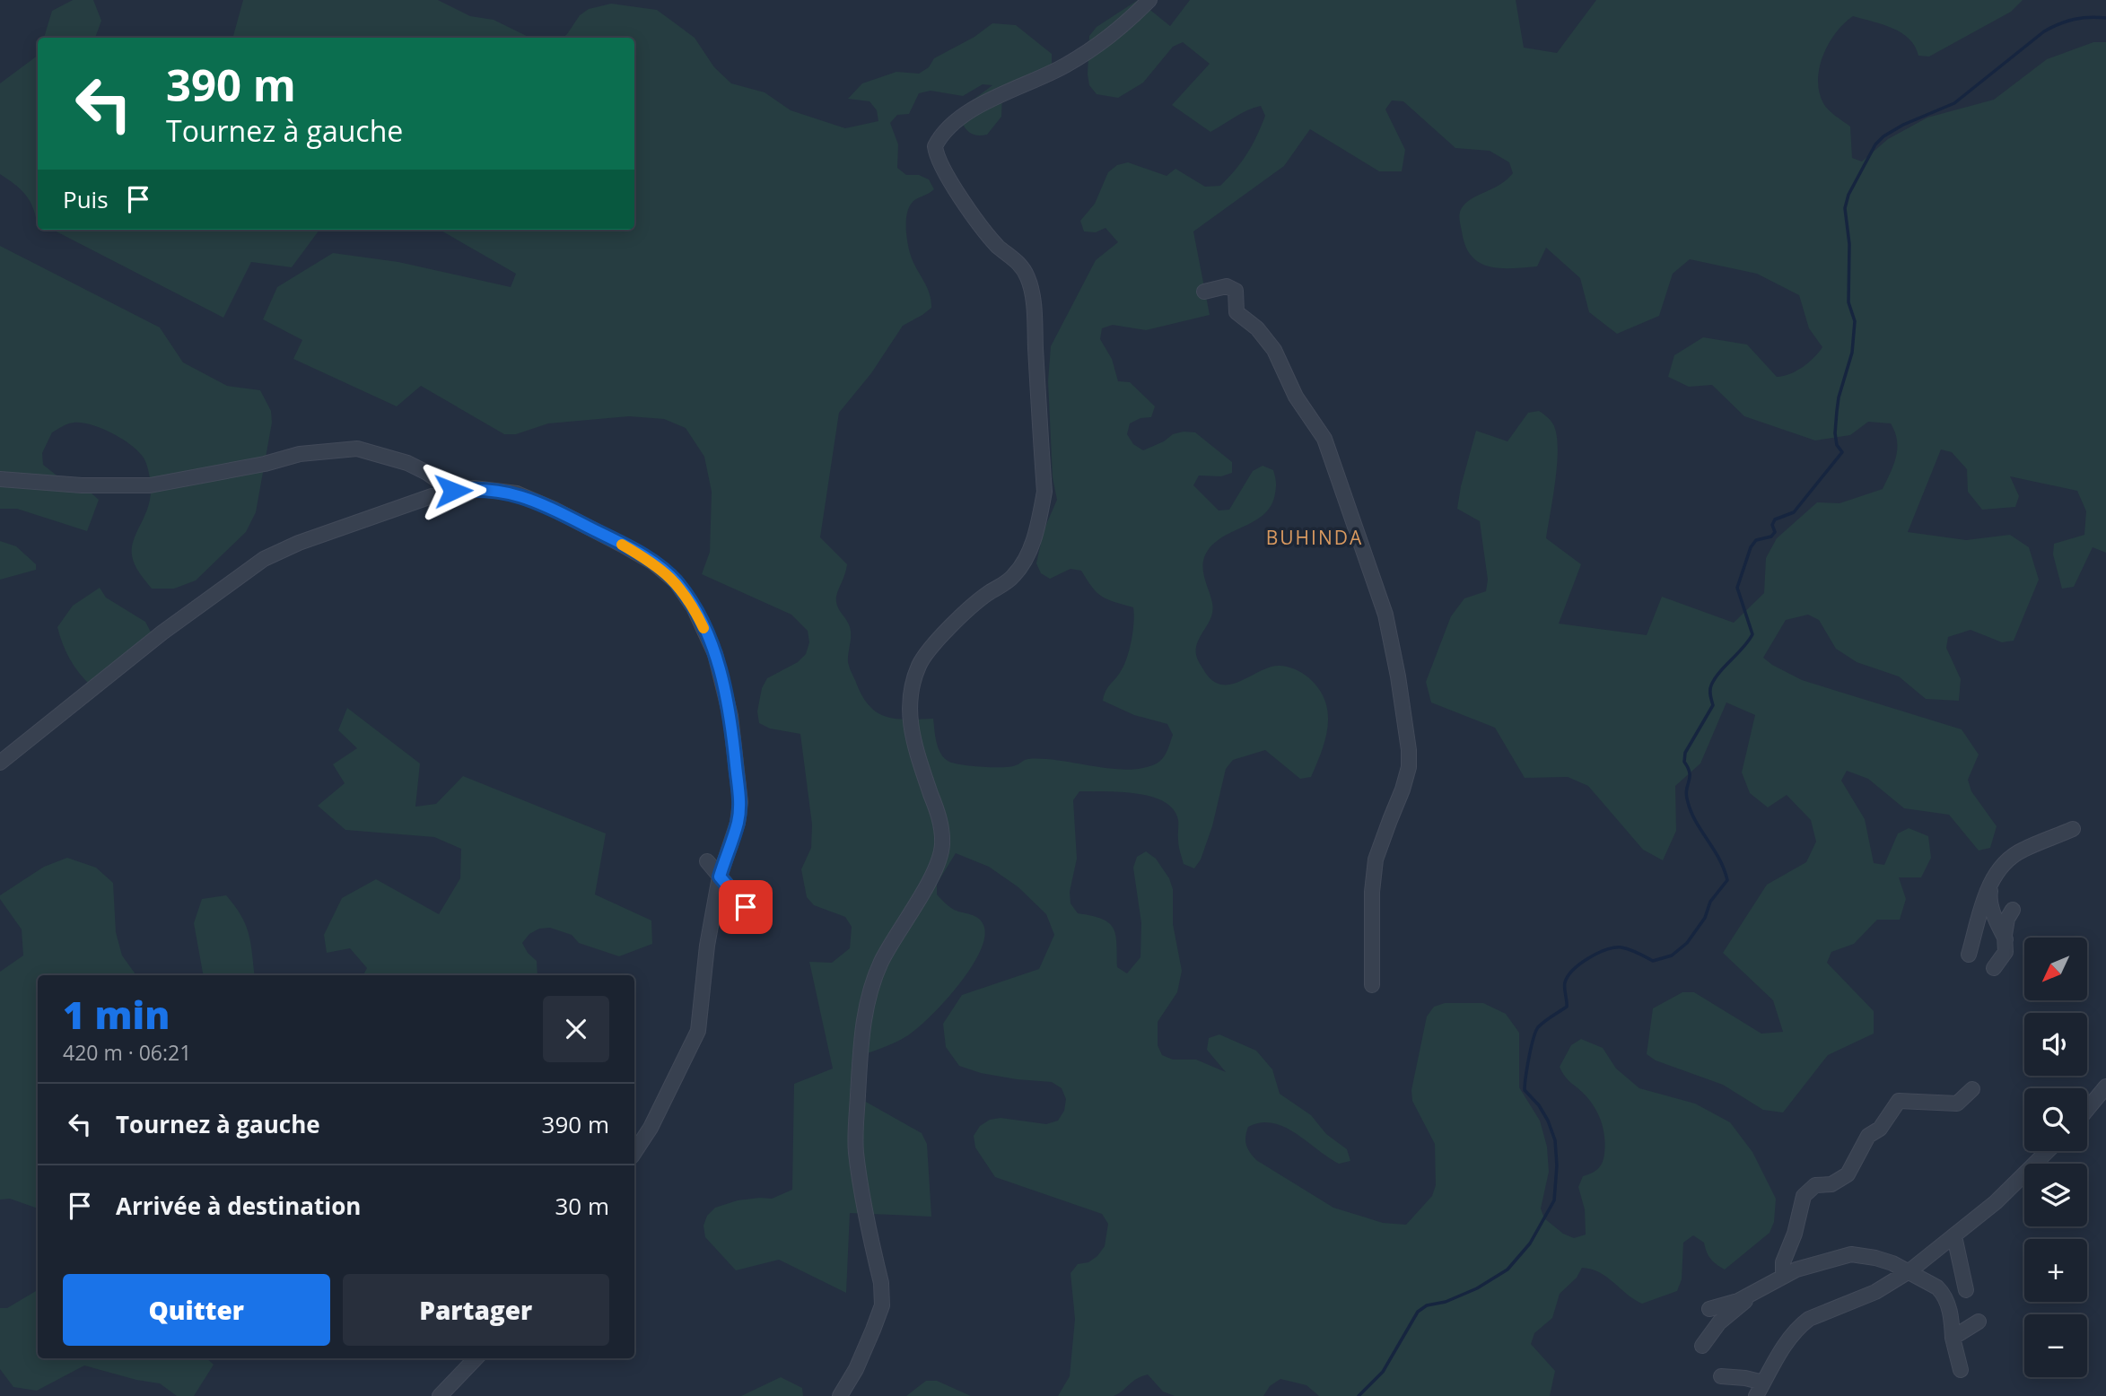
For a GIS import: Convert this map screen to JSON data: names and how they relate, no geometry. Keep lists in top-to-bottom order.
{
  "districts": ["BUHINDA"],
  "north": "bottom left",
  "page": {
    "turn": ["390 m", "Tournez à gauche"],
    "then": "Puis",
    "map_buttons": ["+", "−"],
    "heading": ["1 min", "420 m · 06:21"],
    "list": [
      {
        "name": "Tournez à gauche",
        "value": "390 m"
      },
      {
        "name": "Arrivée à destination",
        "value": "30 m"
      }
    ],
    "buttons": ["Quitter", "Partager"]
  }
}
